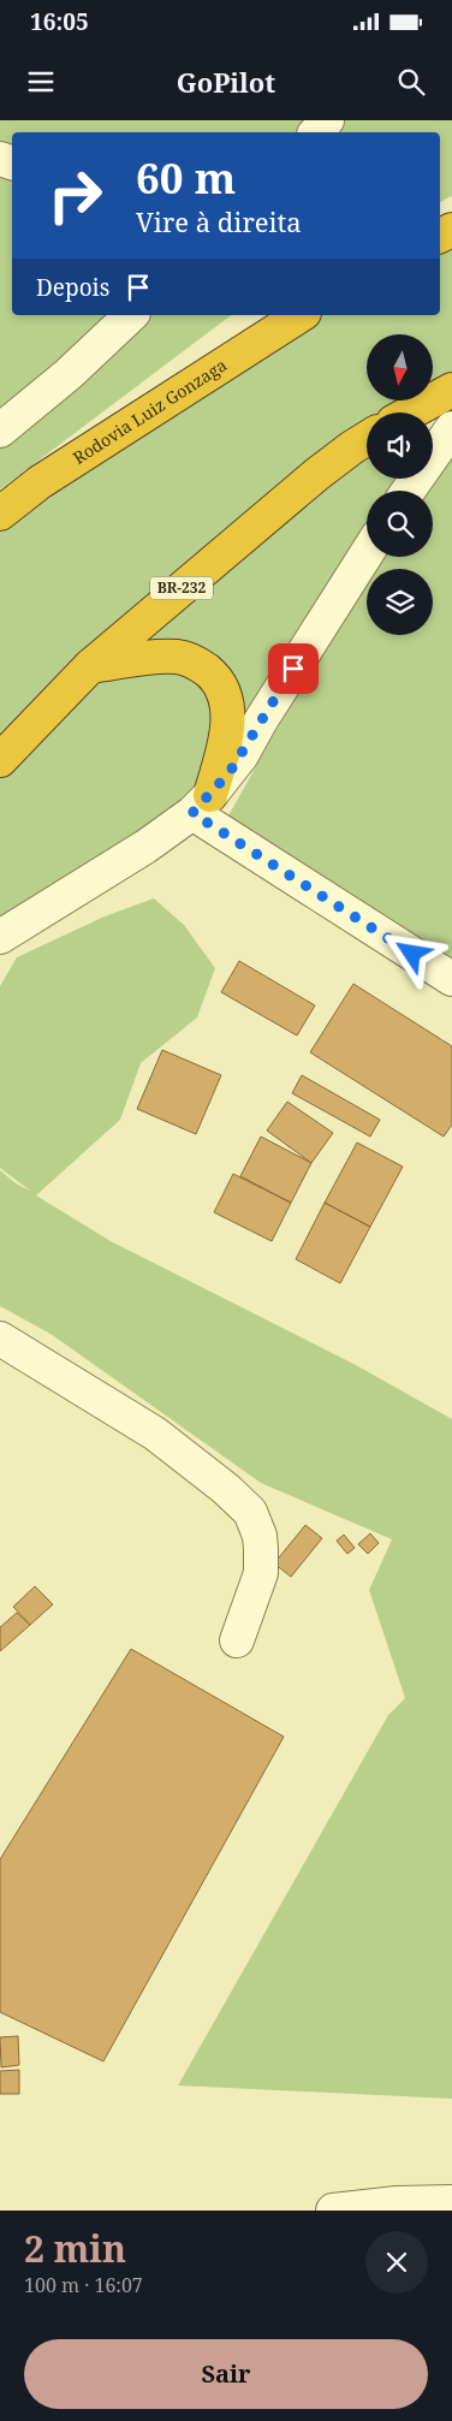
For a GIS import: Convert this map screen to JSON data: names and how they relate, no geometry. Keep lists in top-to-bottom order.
{
  "streets": {
    "highway": ["Rodovia Luiz Gonzaga", "BR-232"]
  },
  "north": "bottom",
  "page": {
    "status": "16:05",
    "header": "GoPilot",
    "turn": ["60 m", "Vire à direita"],
    "then": "Depois",
    "heading": ["2 min", "100 m · 16:07"],
    "buttons": "Sair"
  }
}
